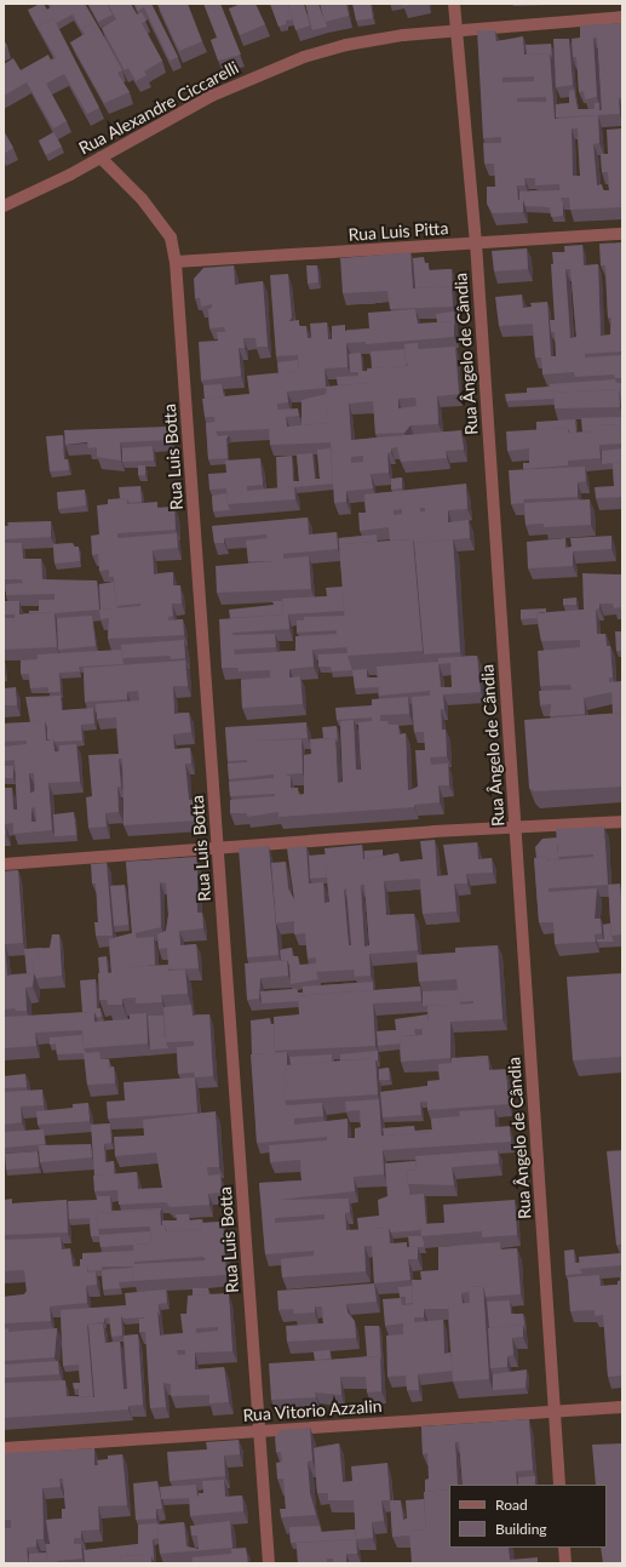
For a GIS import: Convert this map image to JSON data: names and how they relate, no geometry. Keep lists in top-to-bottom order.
{
  "streets": {
    "street": [
      "Rua Alexandre Ciccarelli",
      "Rua Luis Pitta",
      "Rua Ângelo de Cândia",
      "Rua Luis Botta",
      "Rua Vitorio Azzalin"
    ]
  },
  "crossings": [
    ["Rua Alexandre Ciccarelli", "Rua Ângelo de Cândia"],
    ["Rua Alexandre Ciccarelli", "Rua Luis Botta"],
    ["Rua Luis Pitta", "Rua Ângelo de Cândia"],
    ["Rua Luis Pitta", "Rua Luis Botta"],
    ["Rua Ângelo de Cândia", "Rua Vitorio Azzalin"],
    ["Rua Luis Botta", "Rua Vitorio Azzalin"]
  ],
  "legend": ["Road", "Building"]
}
